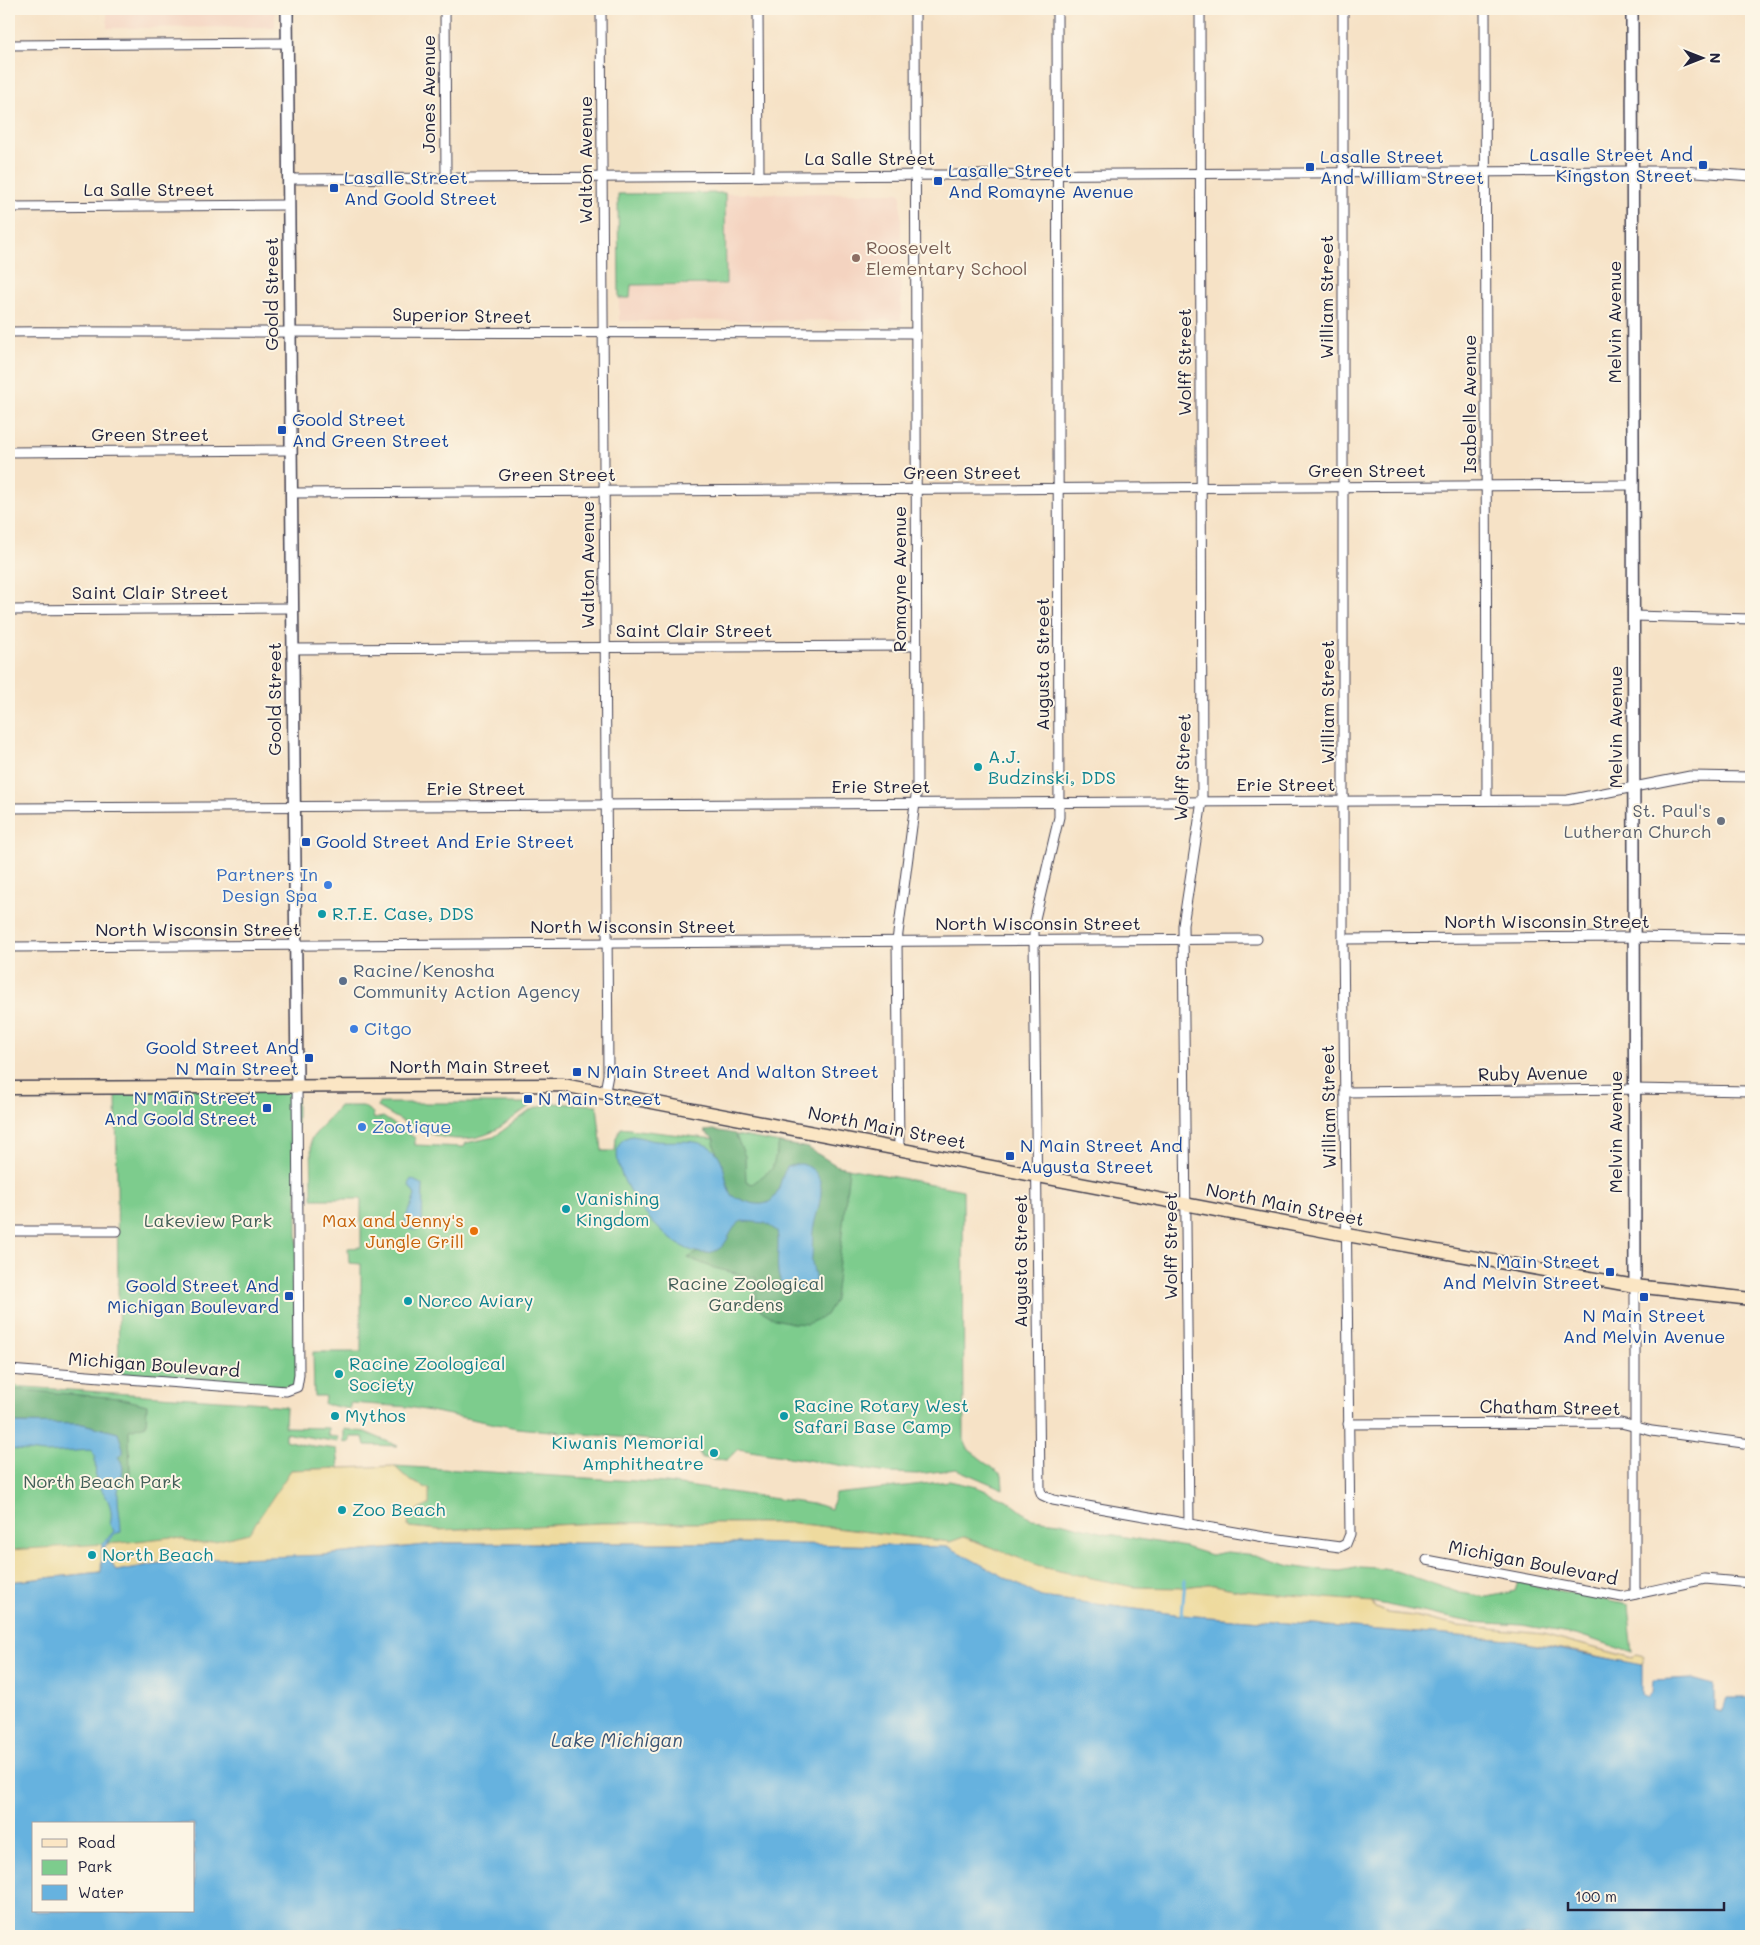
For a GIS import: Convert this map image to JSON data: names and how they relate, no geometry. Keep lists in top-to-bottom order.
{
  "streets": {
    "main road": ["North Main Street"],
    "street": [
      "Jones Avenue",
      "La Salle Street",
      "Walton Avenue",
      "Goold Street",
      "William Street",
      "Superior Street",
      "Melvin Avenue",
      "Wolff Street",
      "Isabelle Avenue",
      "Green Street",
      "Romayne Avenue",
      "Saint Clair Street",
      "Augusta Street",
      "Erie Street",
      "North Wisconsin Street",
      "Ruby Avenue",
      "Michigan Boulevard",
      "Chatham Street"
    ]
  },
  "crossings": [
    ["Jones Avenue", "La Salle Street"],
    ["La Salle Street", "Walton Avenue"],
    ["La Salle Street", "Goold Street"],
    ["La Salle Street", "William Street"],
    ["La Salle Street", "Melvin Avenue"],
    ["La Salle Street", "Wolff Street"],
    ["La Salle Street", "Isabelle Avenue"],
    ["La Salle Street", "Romayne Avenue"],
    ["La Salle Street", "Augusta Street"],
    ["Walton Avenue", "Superior Street"],
    ["Walton Avenue", "Green Street"],
    ["Walton Avenue", "Saint Clair Street"],
    ["Walton Avenue", "Erie Street"],
    ["Walton Avenue", "North Wisconsin Street"],
    ["Walton Avenue", "North Main Street"],
    ["Goold Street", "Superior Street"],
    ["Goold Street", "Green Street"],
    ["Goold Street", "Saint Clair Street"],
    ["Goold Street", "Erie Street"],
    ["Goold Street", "North Wisconsin Street"],
    ["Goold Street", "North Main Street"],
    ["Goold Street", "Michigan Boulevard"],
    ["William Street", "Wolff Street"],
    ["William Street", "Green Street"],
    ["William Street", "Augusta Street"],
    ["William Street", "Erie Street"],
    ["William Street", "North Wisconsin Street"],
    ["William Street", "North Main Street"],
    ["William Street", "Ruby Avenue"],
    ["William Street", "Chatham Street"],
    ["Superior Street", "Romayne Avenue"],
    ["Melvin Avenue", "Green Street"],
    ["Melvin Avenue", "Erie Street"],
    ["Melvin Avenue", "North Wisconsin Street"],
    ["Melvin Avenue", "North Main Street"],
    ["Melvin Avenue", "Ruby Avenue"],
    ["Melvin Avenue", "Michigan Boulevard"],
    ["Melvin Avenue", "Chatham Street"],
    ["Wolff Street", "Green Street"],
    ["Wolff Street", "Augusta Street"],
    ["Wolff Street", "Erie Street"],
    ["Wolff Street", "North Wisconsin Street"],
    ["Wolff Street", "North Main Street"],
    ["Isabelle Avenue", "Green Street"],
    ["Isabelle Avenue", "Erie Street"],
    ["Green Street", "Romayne Avenue"],
    ["Green Street", "Augusta Street"],
    ["Romayne Avenue", "Saint Clair Street"],
    ["Romayne Avenue", "Erie Street"],
    ["Romayne Avenue", "North Wisconsin Street"],
    ["Romayne Avenue", "North Main Street"],
    ["Augusta Street", "Erie Street"],
    ["Augusta Street", "North Wisconsin Street"],
    ["Augusta Street", "North Main Street"]
  ],
  "water": ["Lake Michigan"],
  "parks": ["Lakeview Park", "Racine Zoological Gardens", "North Beach Park"],
  "places": {
    "transit": [
      "Lasalle Street And Kingston Street",
      "Lasalle Street And William Street",
      "Lasalle Street And Romayne Avenue",
      "Lasalle Street And Goold Street",
      "Goold Street And Green Street",
      "Goold Street And Erie Street",
      "Goold Street And N Main Street",
      "N Main Street And Walton Street",
      "N Main Street",
      "N Main Street And Goold Street",
      "N Main Street And Augusta Street",
      "N Main Street And Melvin Street",
      "Goold Street And Michigan Boulevard",
      "N Main Street And Melvin Avenue"
    ],
    "other": [
      "Roosevelt Elementary School",
      "A.J. Budzinski, DDS",
      "St. Paul's Lutheran Church",
      "Partners In Design Spa",
      "R.T.E. Case, DDS",
      "Racine/Kenosha Community Action Agency",
      "Citgo",
      "Zootique",
      "Vanishing Kingdom",
      "Max and Jenny's Jungle Grill",
      "Norco Aviary",
      "Racine Zoological Society",
      "Mythos",
      "Racine Rotary West Safari Base Camp",
      "Kiwanis Memorial Amphitheatre",
      "Zoo Beach",
      "North Beach"
    ]
  },
  "legend": ["Road", "Park", "Water"],
  "scale_bar": "100 m",
  "north": "right"
}
